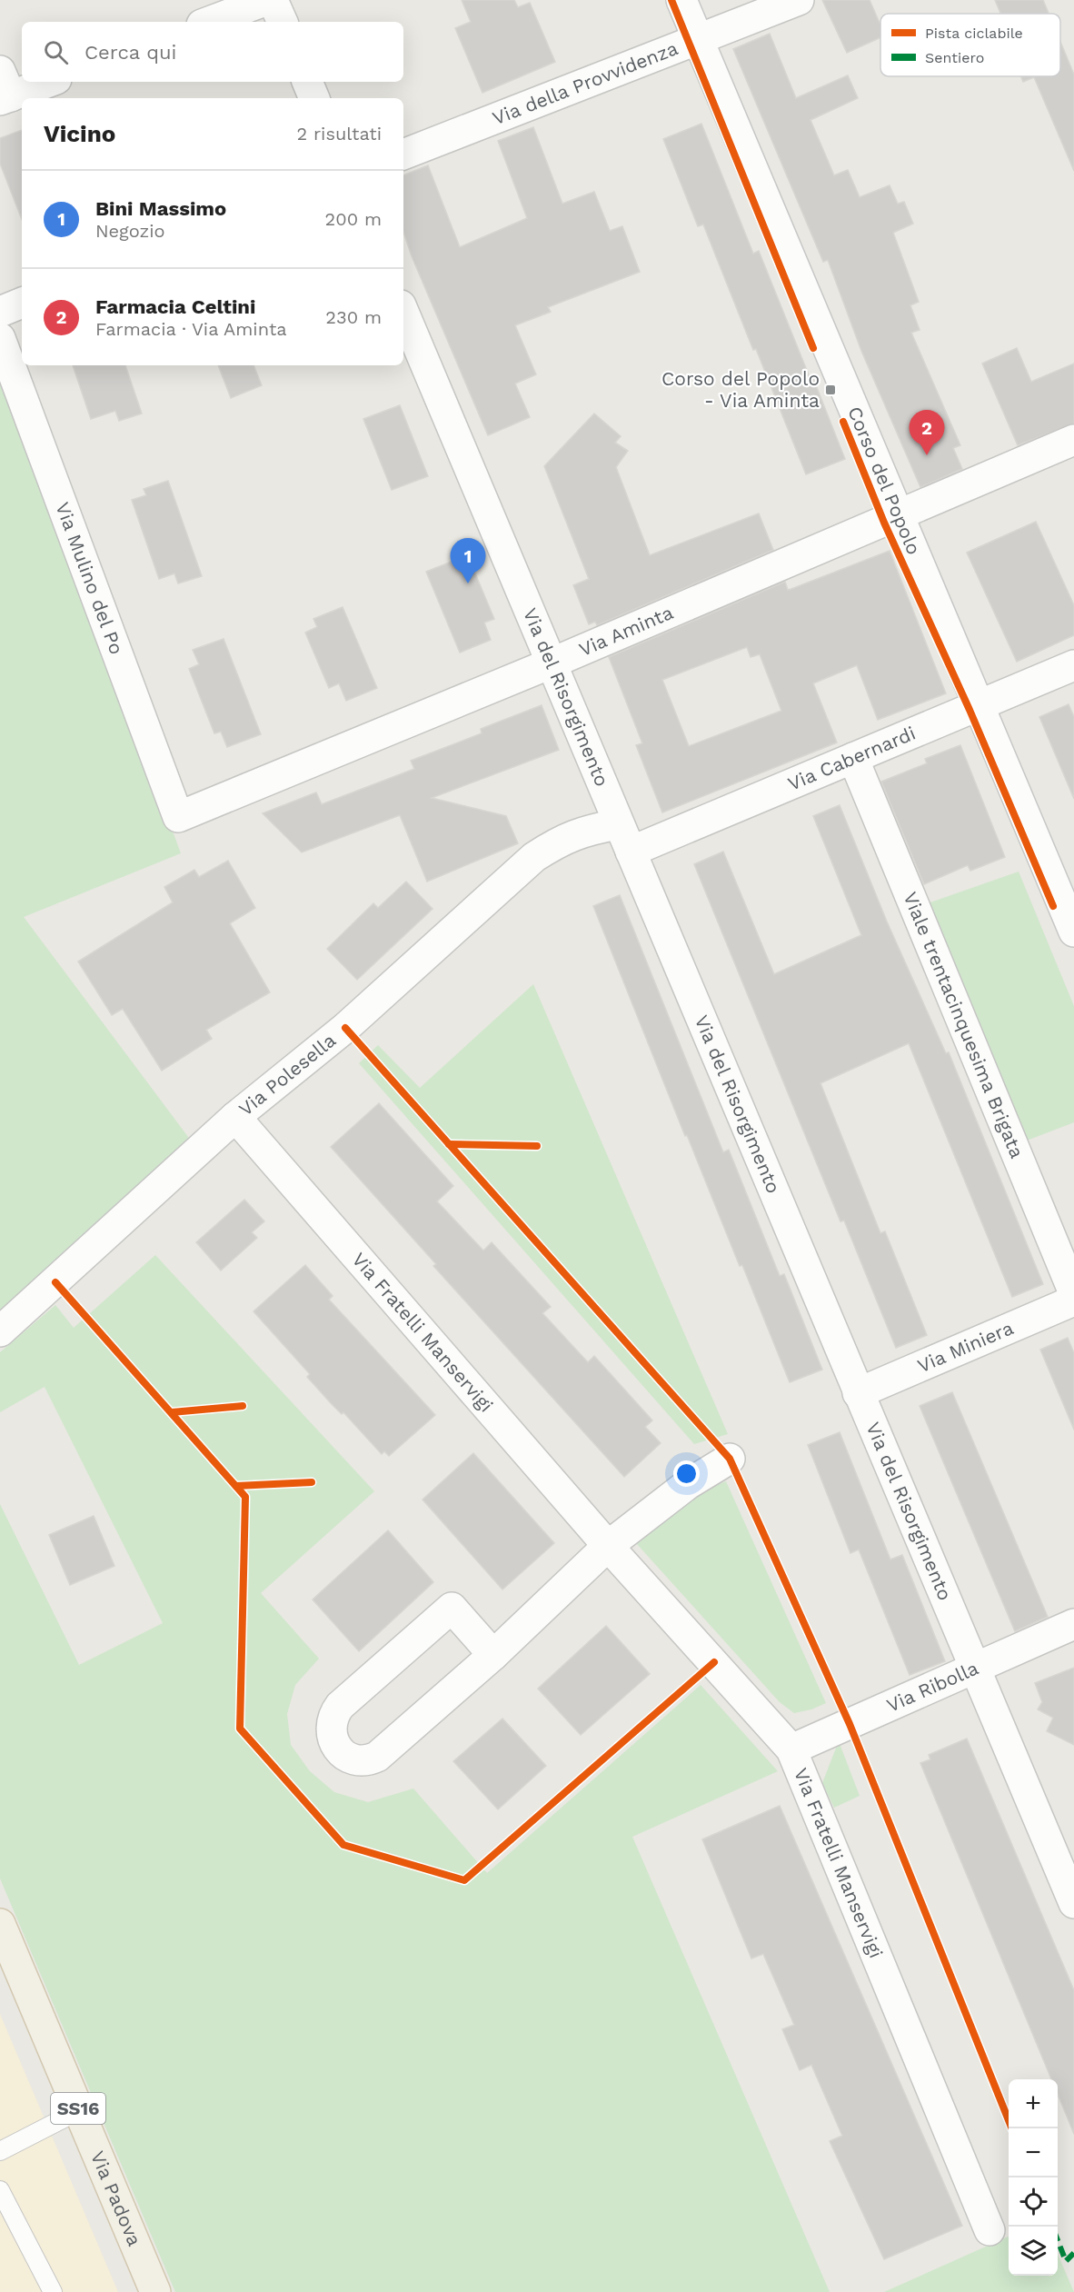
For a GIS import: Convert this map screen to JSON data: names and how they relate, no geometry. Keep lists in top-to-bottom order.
{
  "streets": {
    "main road": ["SS16", "Via Padova"],
    "street": [
      "Via della Provvidenza",
      "Corso del Popolo",
      "Via Mulino del Po",
      "Via Aminta",
      "Via del Risorgimento",
      "Via Cabernardi",
      "Viale trentacinquesima Brigata",
      "Via Polesella",
      "Via Fratelli Manservigi",
      "Via Miniera",
      "Via Ribolla"
    ]
  },
  "crossings": [
    ["Via della Provvidenza", "Corso del Popolo"],
    ["Corso del Popolo", "Via Aminta"],
    ["Corso del Popolo", "Via Cabernardi"],
    ["Via Mulino del Po", "Via Aminta"],
    ["Via Aminta", "Via del Risorgimento"],
    ["Via del Risorgimento", "Via Cabernardi"],
    ["Via del Risorgimento", "Via Polesella"],
    ["Via del Risorgimento", "Via Miniera"],
    ["Via del Risorgimento", "Via Ribolla"],
    ["Via Cabernardi", "Viale trentacinquesima Brigata"],
    ["Via Polesella", "Via Fratelli Manservigi"],
    ["Via Fratelli Manservigi", "Via Ribolla"]
  ],
  "places": {
    "transit": ["Corso del Popolo - Via Aminta"]
  },
  "legend": ["Pista ciclabile", "Sentiero"],
  "page": {
    "search": "Cerca qui",
    "heading": ["Vicino", "2 risultati"],
    "list": [
      {
        "mark": "1",
        "name": "Bini Massimo",
        "note": "Negozio",
        "value": "200 m"
      },
      {
        "mark": "2",
        "name": "Farmacia Celtini",
        "note": "Farmacia · Via Aminta",
        "value": "230 m"
      }
    ],
    "pins": ["2", "1"],
    "map_buttons": ["+", "−"]
  }
}
